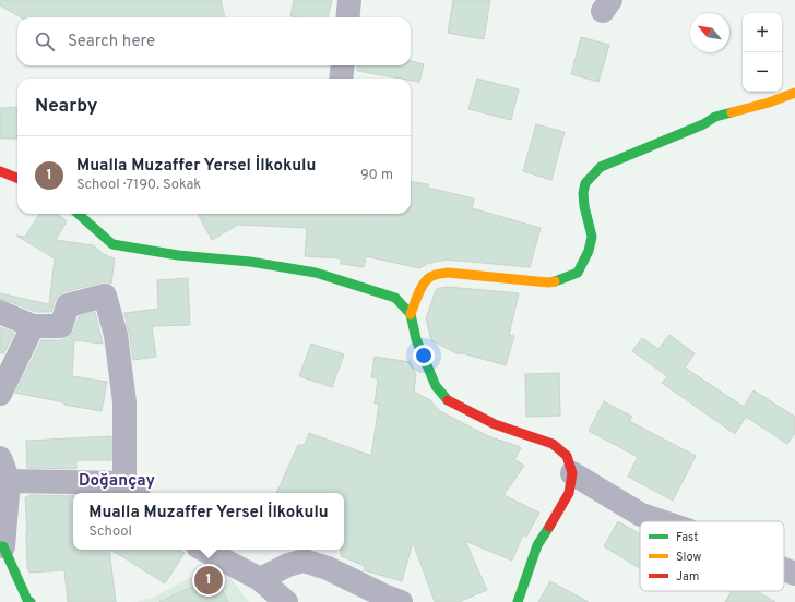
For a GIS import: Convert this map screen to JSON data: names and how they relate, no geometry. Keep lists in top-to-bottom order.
{
  "districts": ["Doğançay"],
  "legend": ["Fast", "Slow", "Jam"],
  "north": "top left",
  "page": {
    "map_buttons": ["+", "−"],
    "search": "Search here",
    "heading": "Nearby",
    "list": [
      {
        "mark": "1",
        "name": "Mualla Muzaffer Yersel İlkokulu",
        "note": "School · 7190. Sokak",
        "value": "90 m"
      }
    ],
    "popup": ["Mualla Muzaffer Yersel İlkokulu", "School"],
    "pins": "1"
  }
}
